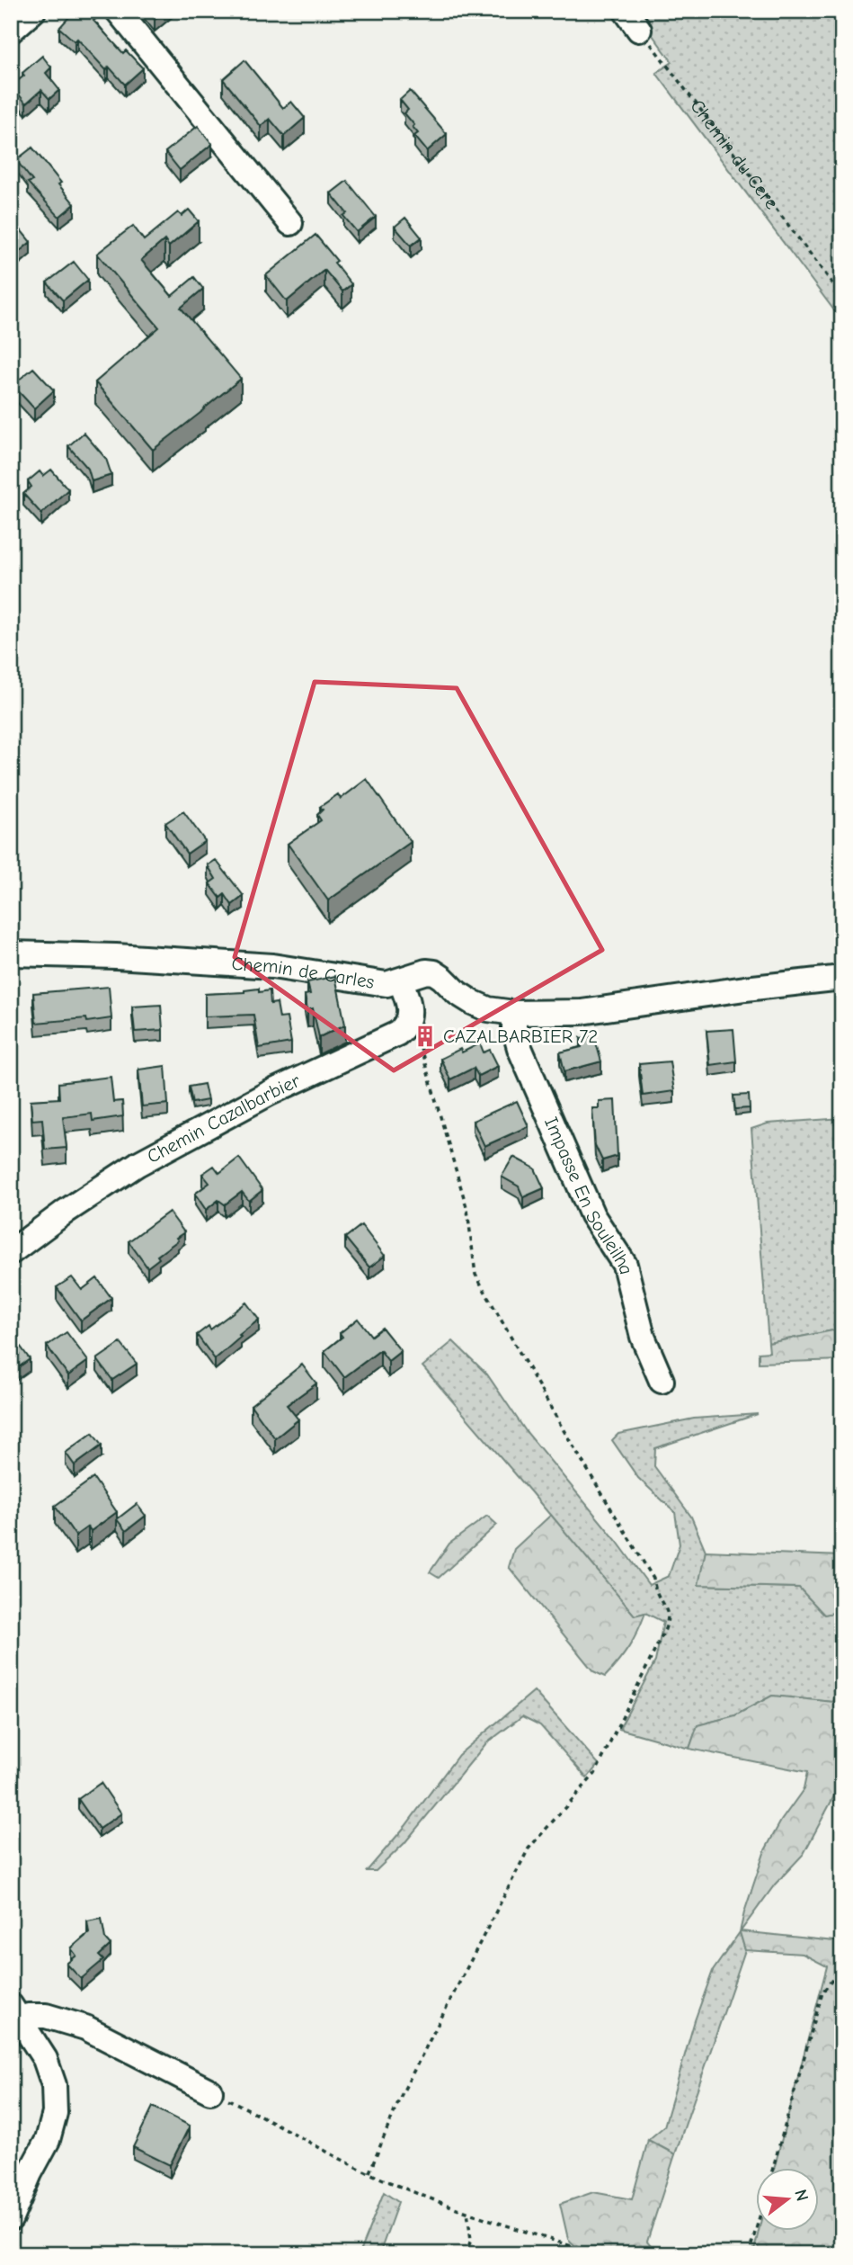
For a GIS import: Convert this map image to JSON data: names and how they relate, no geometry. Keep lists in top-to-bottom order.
{
  "streets": {
    "street": ["Chemin de Carles", "Chemin Cazalbarbier", "Impasse En Souleilha"],
    "path": ["Chemin du Cere"]
  },
  "crossings": [
    ["Chemin de Carles", "Impasse En Souleilha"]
  ],
  "places": {
    "building": ["CAZALBARBIER 72"]
  },
  "north": "right"
}
